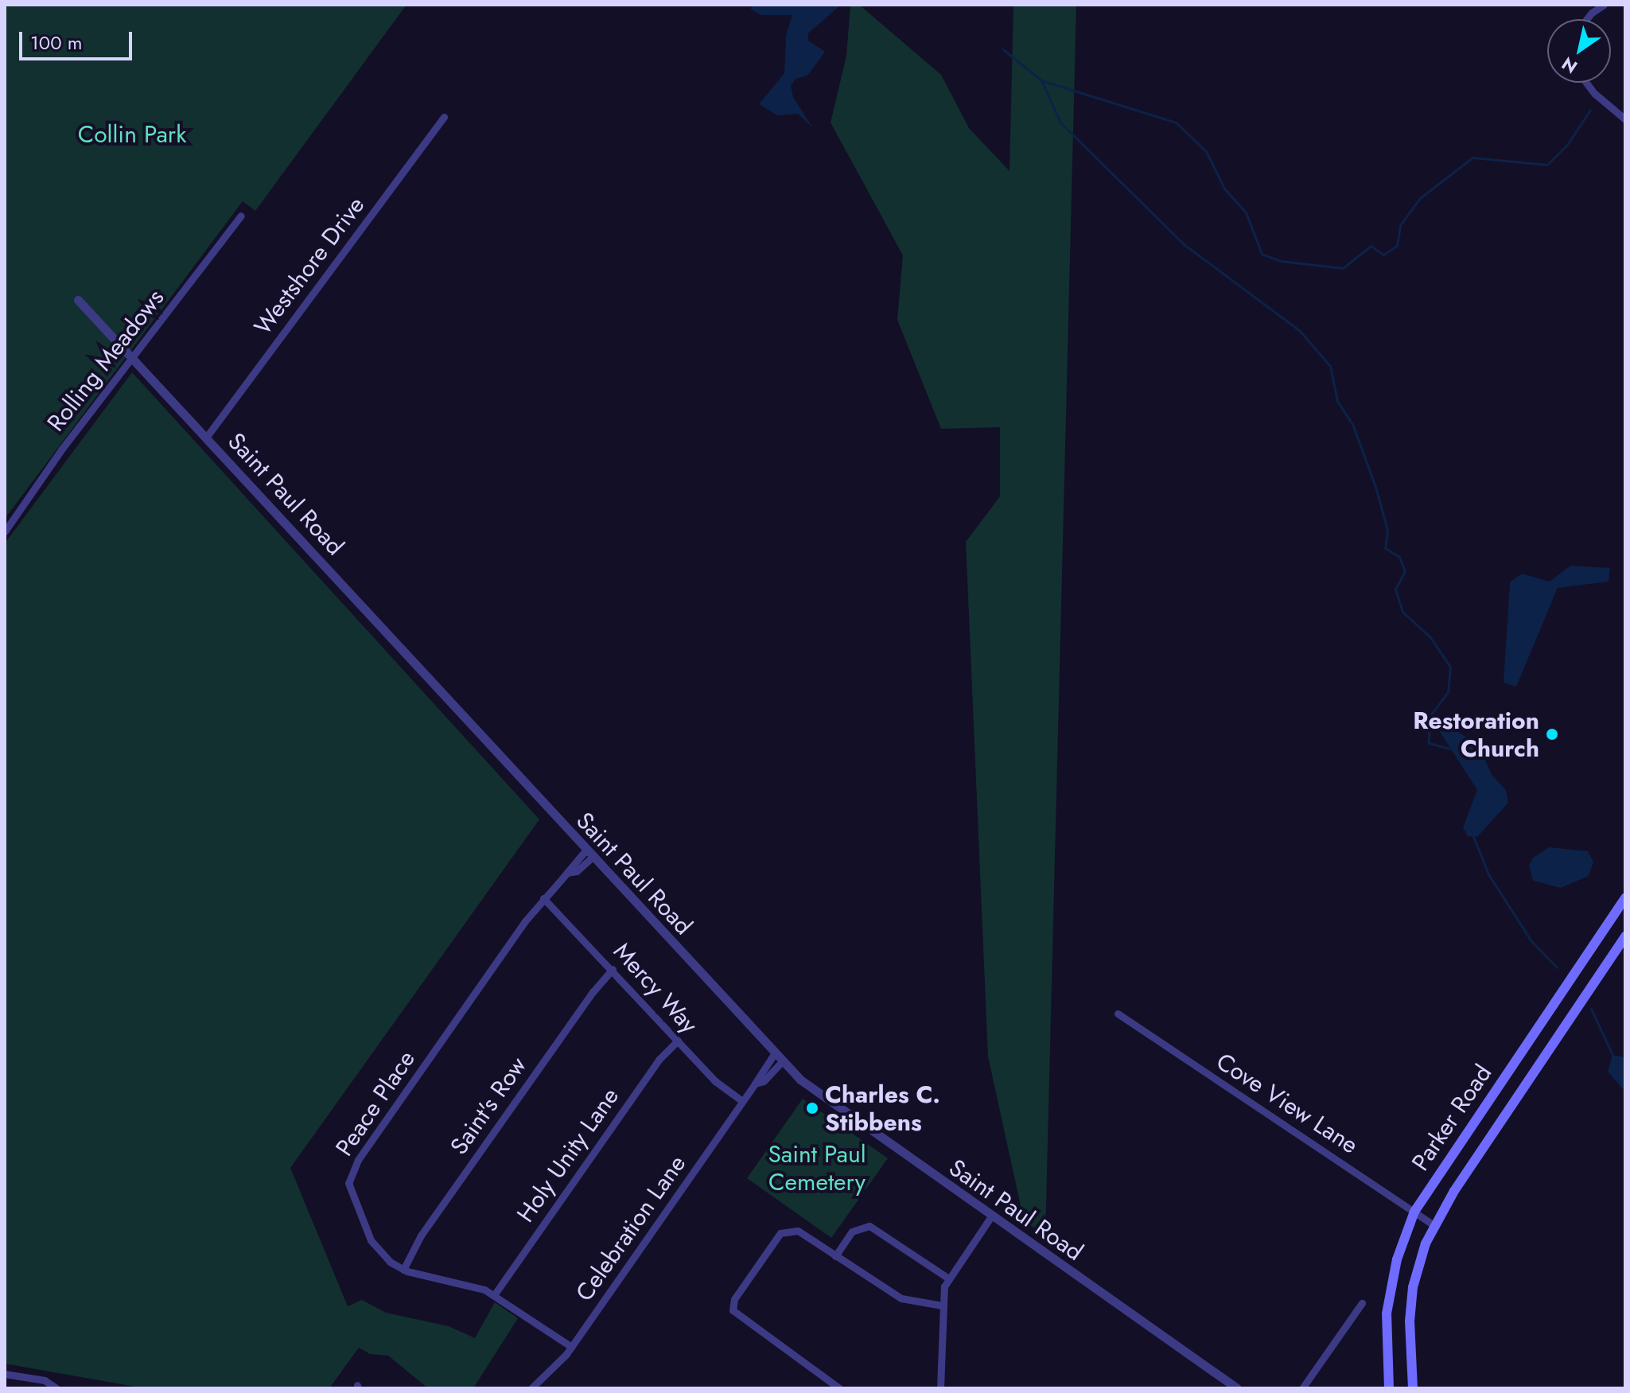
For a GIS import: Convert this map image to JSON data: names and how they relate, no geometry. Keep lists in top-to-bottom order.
{
  "streets": {
    "main road": ["Parker Road"],
    "street": [
      "Westshore Drive",
      "Rolling Meadows",
      "Saint Paul Road",
      "Mercy Way",
      "Peace Place",
      "Cove View Lane",
      "Saint's Row",
      "Holy Unity Lane",
      "Celebration Lane"
    ]
  },
  "crossings": [
    ["Westshore Drive", "Saint Paul Road"],
    ["Rolling Meadows", "Saint Paul Road"],
    ["Saint Paul Road", "Peace Place"],
    ["Saint Paul Road", "Celebration Lane"],
    ["Mercy Way", "Peace Place"],
    ["Mercy Way", "Saint's Row"],
    ["Mercy Way", "Holy Unity Lane"],
    ["Mercy Way", "Celebration Lane"],
    ["Peace Place", "Saint's Row"],
    ["Peace Place", "Holy Unity Lane"],
    ["Peace Place", "Celebration Lane"],
    ["Cove View Lane", "Parker Road"]
  ],
  "parks": ["Collin Park", "Saint Paul Cemetery"],
  "places": ["Restoration Church", "Charles C. Stibbens"],
  "scale_bar": "100 m",
  "north": "bottom left"
}
